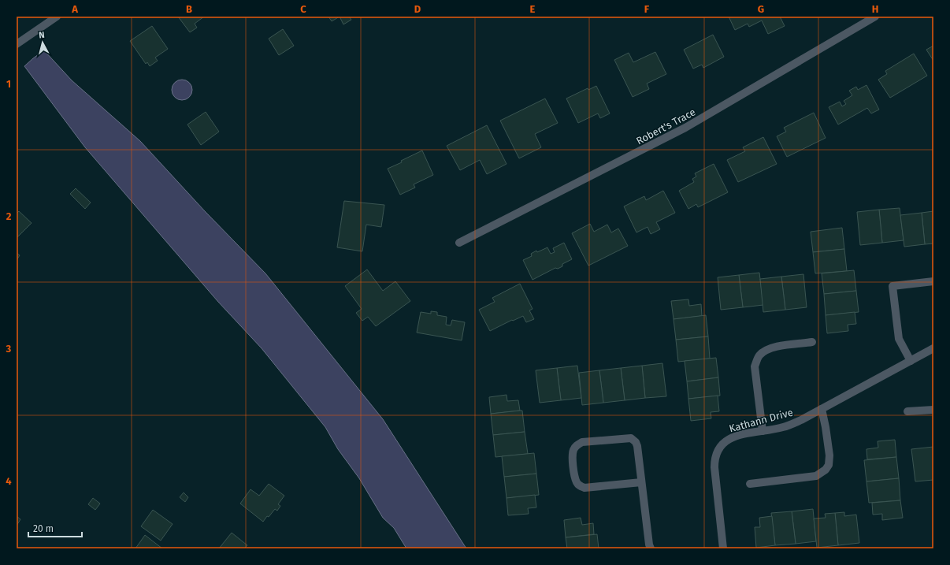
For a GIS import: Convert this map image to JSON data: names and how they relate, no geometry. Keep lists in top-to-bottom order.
{
  "streets": {
    "street": ["Robert's Trace", "Kathann Drive"]
  },
  "scale_bar": "20 m",
  "north": "top",
  "grid": {
    "columns": [
      "A",
      "B",
      "C",
      "D",
      "E",
      "F",
      "G",
      "H"
    ],
    "rows": [
      "1",
      "2",
      "3",
      "4"
    ]
  }
}
